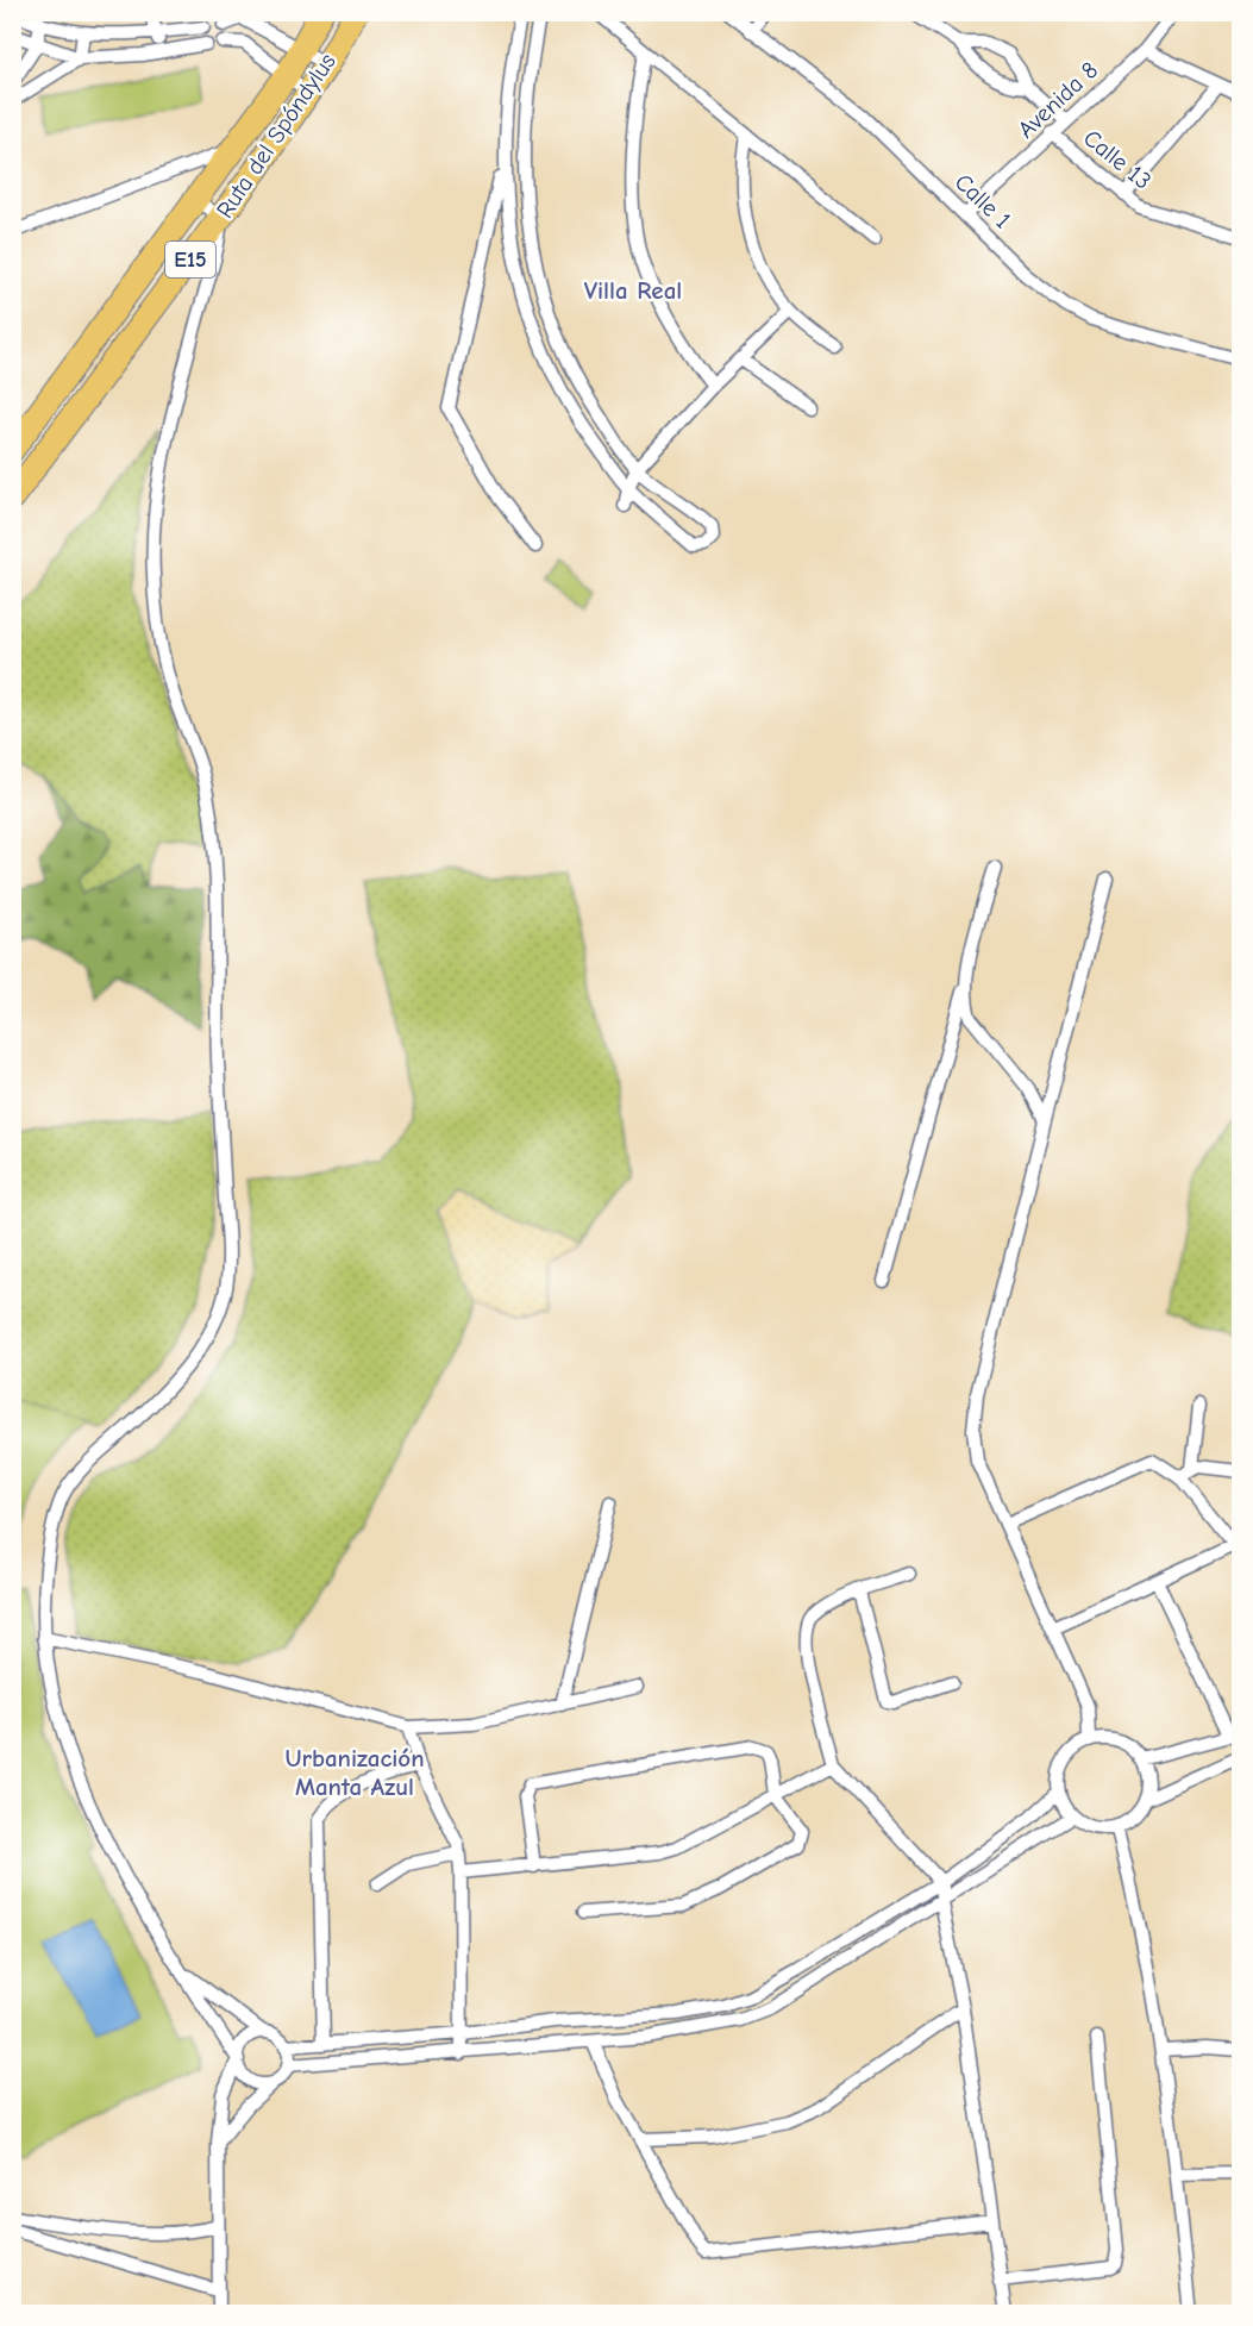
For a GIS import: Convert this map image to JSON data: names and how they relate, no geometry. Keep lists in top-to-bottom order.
{
  "streets": {
    "highway": ["Ruta del Spóndylus", "E15"],
    "street": ["Avenida 8", "Calle 13", "Calle 1"]
  },
  "crossings": [
    ["Avenida 8", "Calle 13"],
    ["Avenida 8", "Calle 1"]
  ],
  "districts": ["Villa Real", "Urbanización Manta Azul"]
}
